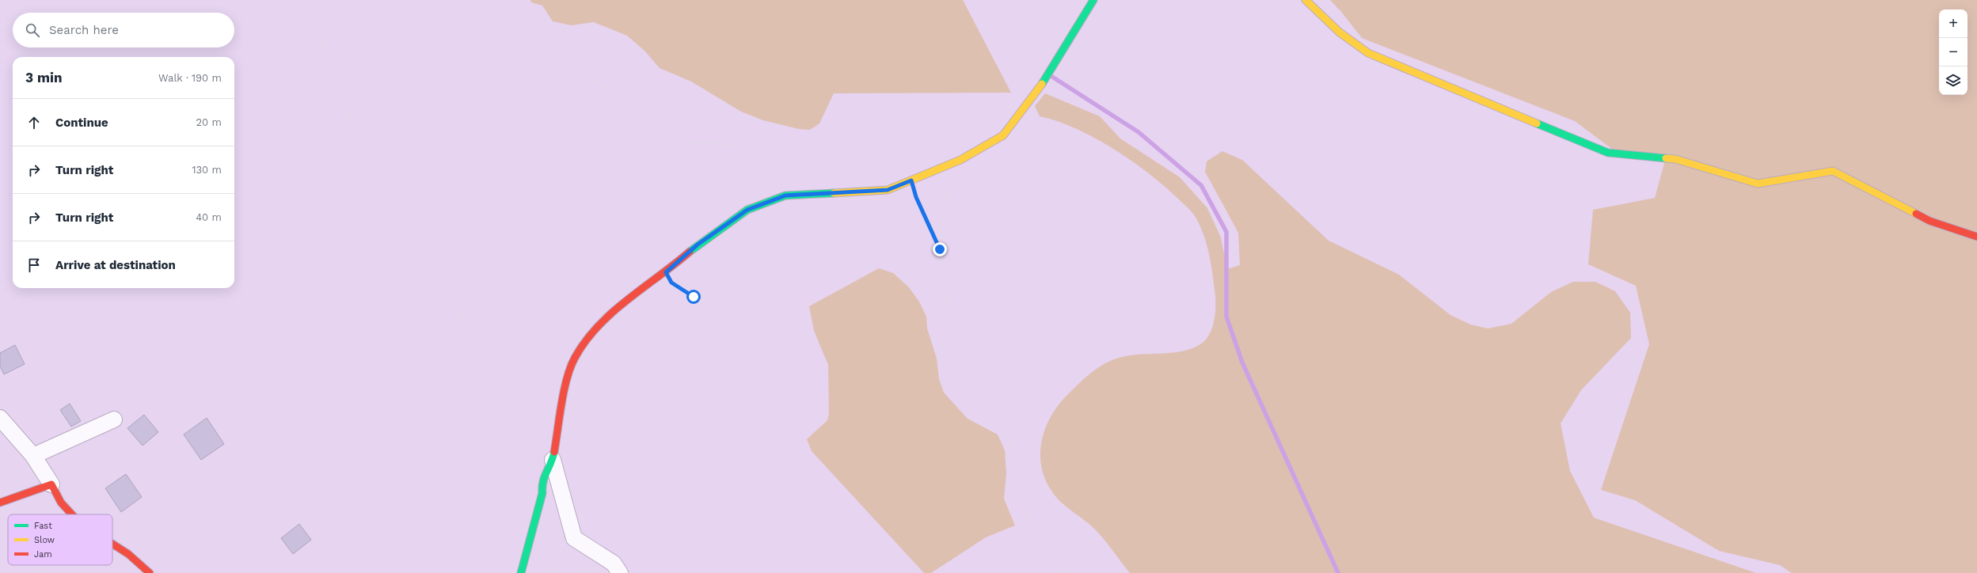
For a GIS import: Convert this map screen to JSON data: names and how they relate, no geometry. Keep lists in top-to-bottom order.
{
  "legend": ["Fast", "Slow", "Jam"],
  "page": {
    "map_buttons": ["+", "−"],
    "search": "Search here",
    "heading": ["3 min", "Walk · 190 m"],
    "list": [
      ["Continue", "20 m"],
      ["Turn right", "130 m"],
      ["Turn right", "40 m"],
      "Arrive at destination"
    ]
  }
}
